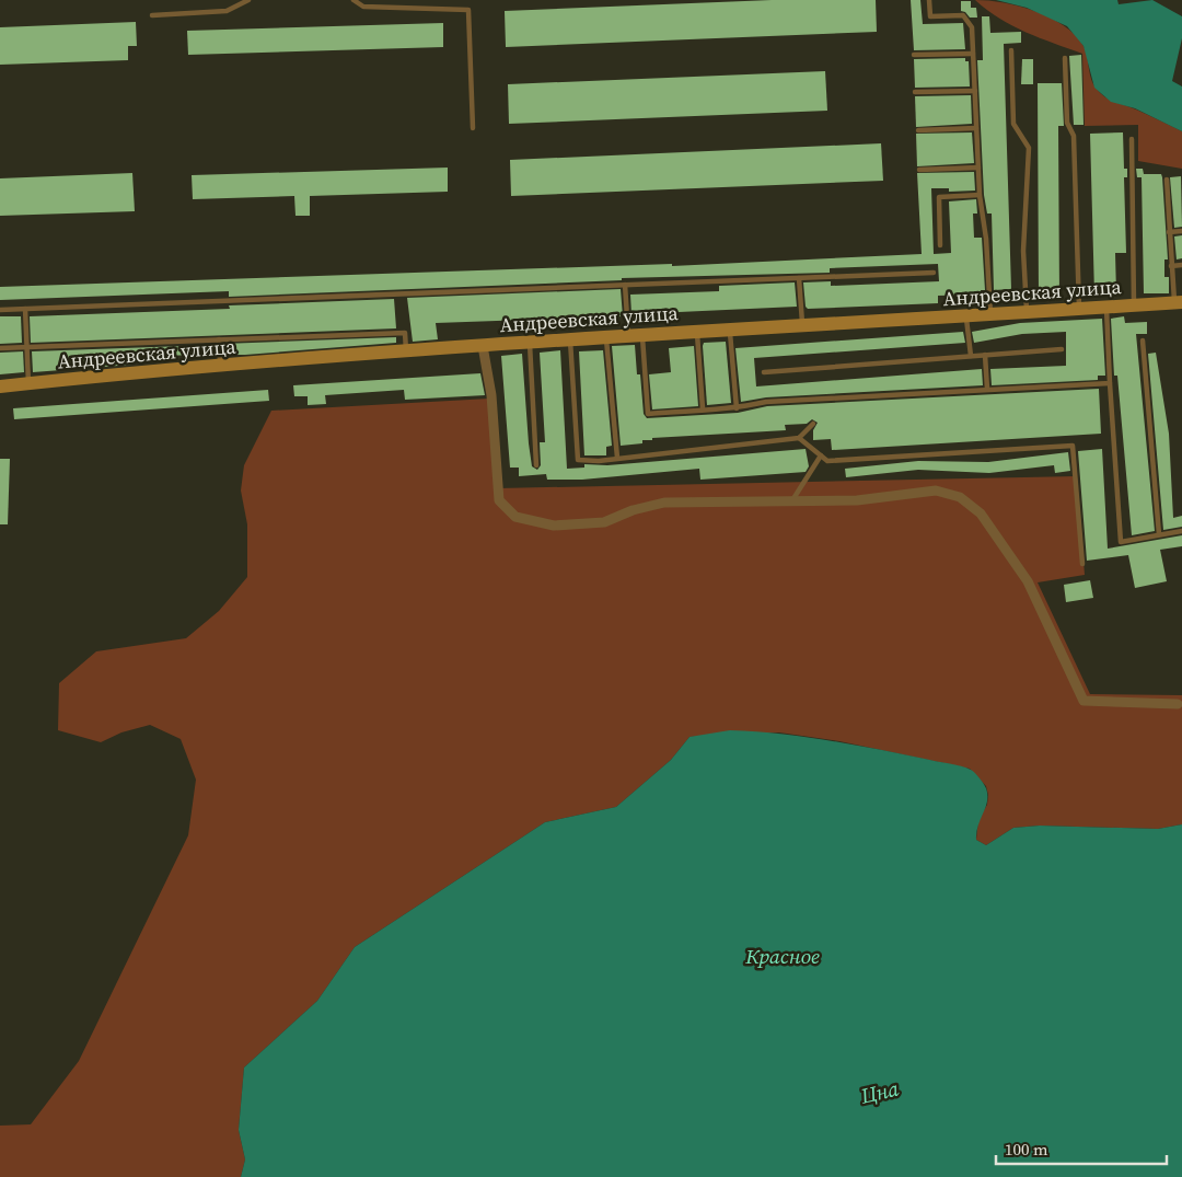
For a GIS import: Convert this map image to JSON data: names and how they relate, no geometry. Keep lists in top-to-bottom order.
{
  "streets": {
    "street": ["Андреевская улица"]
  },
  "water": ["Красное", "Цна"],
  "scale_bar": "100 m"
}
